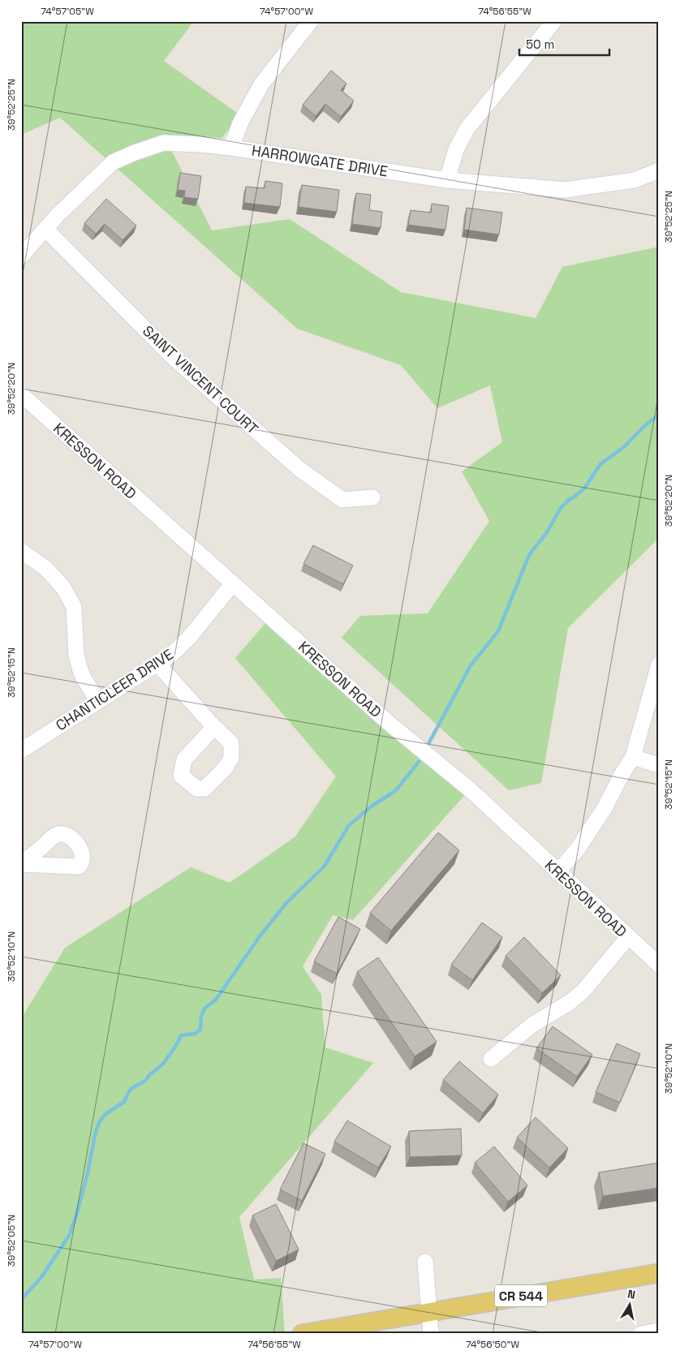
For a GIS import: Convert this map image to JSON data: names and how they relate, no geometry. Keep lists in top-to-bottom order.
{
  "streets": {
    "main road": ["CR 544"],
    "street": [
      "HARROWGATE DRIVE",
      "SAINT VINCENT COURT",
      "KRESSON ROAD",
      "CHANTICLEER DRIVE"
    ]
  },
  "crossings": [
    ["HARROWGATE DRIVE", "SAINT VINCENT COURT"],
    ["KRESSON ROAD", "CHANTICLEER DRIVE"]
  ],
  "scale_bar": "50 m",
  "north": "top",
  "coordinates": [
    "74°57'05\"W",
    "74°57'00\"W",
    "74°56'55\"W",
    "39°52'25\"N",
    "39°52'20\"N",
    "39°52'15\"N",
    "39°52'10\"N",
    "39°52'05\"N",
    "74°56'50\"W"
  ]
}
